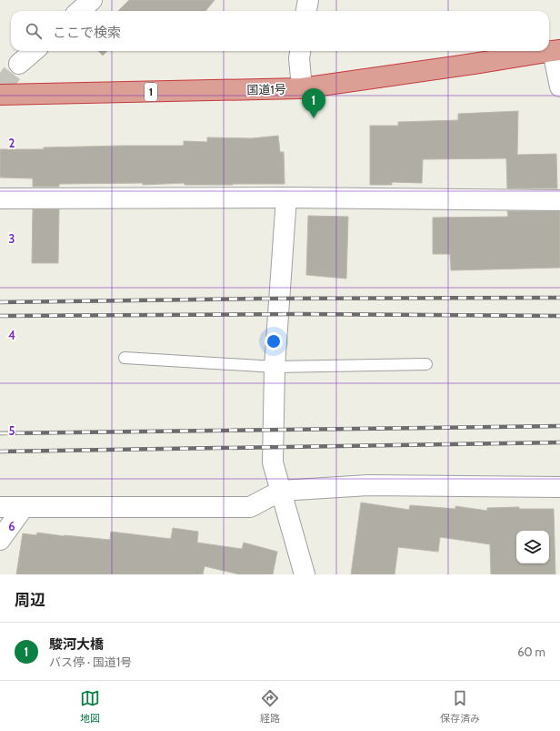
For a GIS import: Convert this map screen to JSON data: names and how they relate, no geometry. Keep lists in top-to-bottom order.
{
  "streets": {
    "highway": ["国道1号", "1"]
  },
  "page": {
    "search": "ここで検索",
    "pins": "1",
    "heading": "周辺",
    "list": [
      {
        "mark": "1",
        "name": "駿河大橋",
        "note": "バス停 · 国道1号",
        "value": "60 m"
      }
    ],
    "nav": ["地図", "経路", "保存済み"]
  },
  "grid": {
    "rows": [
      "2",
      "3",
      "4",
      "5",
      "6"
    ]
  }
}
